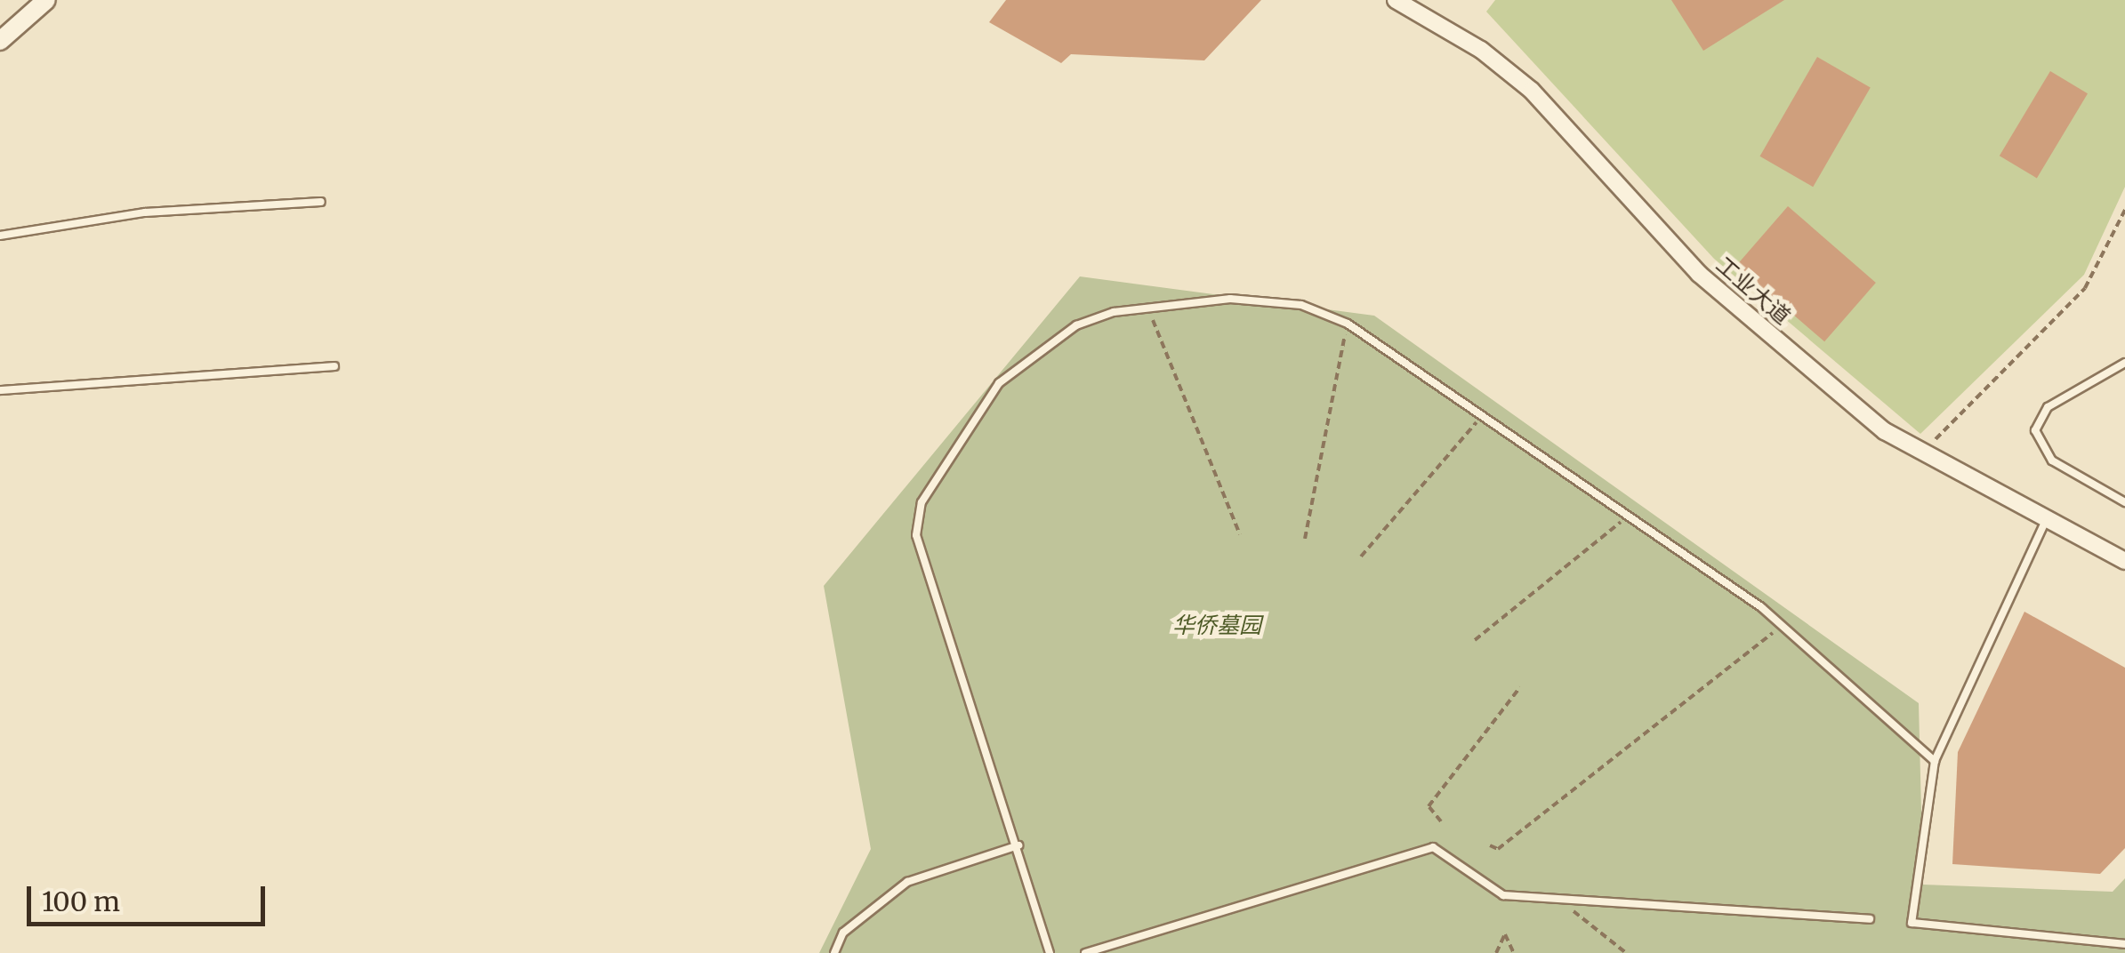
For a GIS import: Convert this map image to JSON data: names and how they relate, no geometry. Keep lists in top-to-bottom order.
{
  "streets": {
    "street": ["工业大道"]
  },
  "parks": ["华侨墓园"],
  "scale_bar": "100 m"
}
